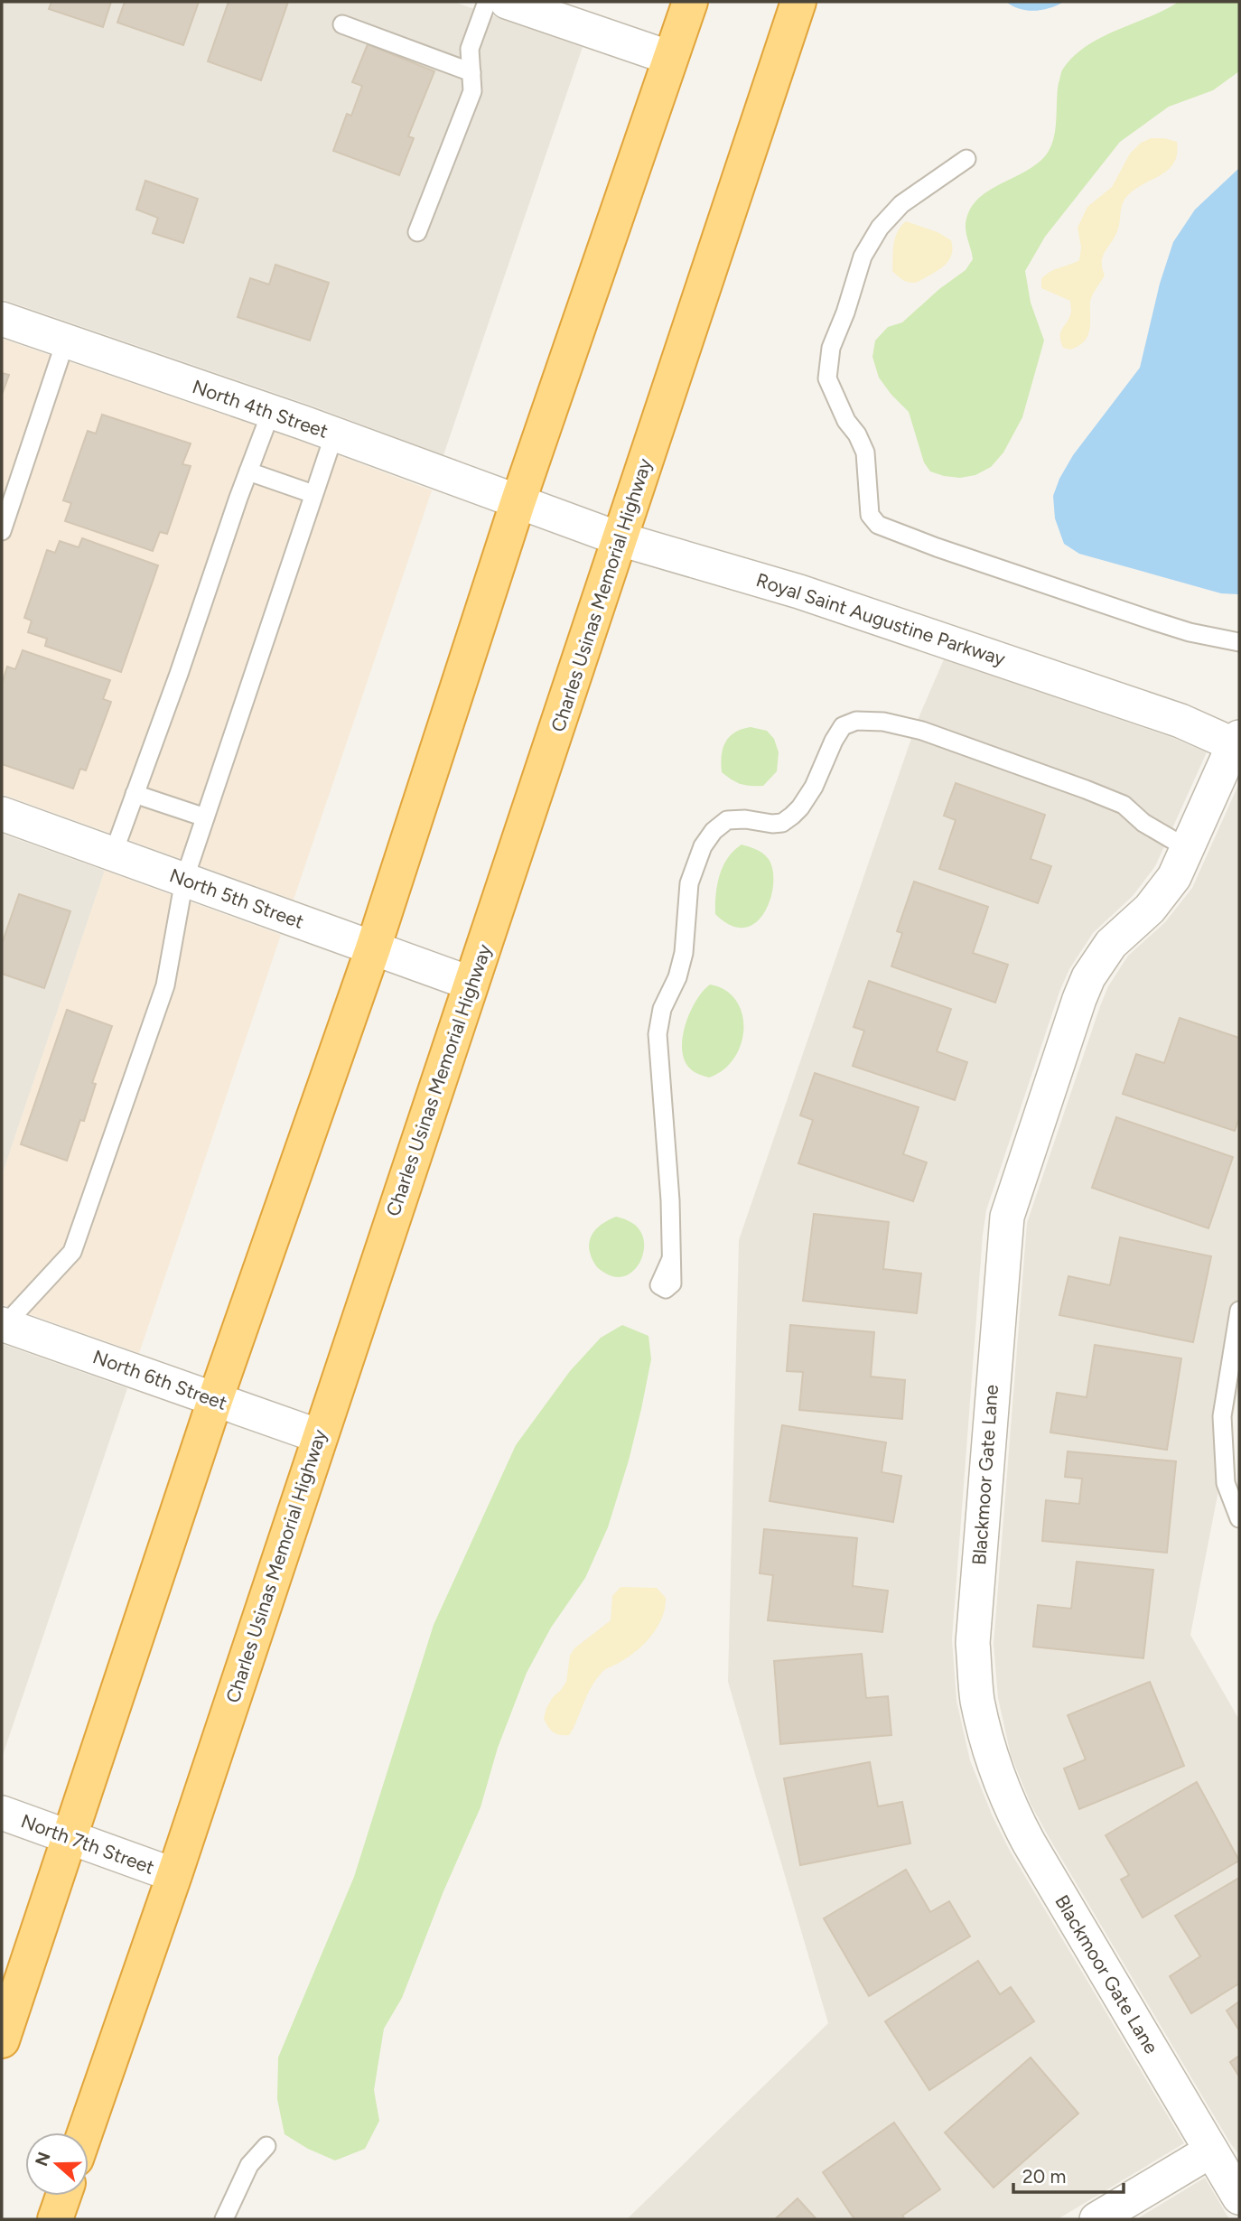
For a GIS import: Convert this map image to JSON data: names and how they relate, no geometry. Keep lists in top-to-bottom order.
{
  "streets": {
    "highway": ["Charles Usinas Memorial Highway"],
    "street": [
      "North 4th Street",
      "Royal Saint Augustine Parkway",
      "North 5th Street",
      "North 6th Street",
      "Blackmoor Gate Lane",
      "North 7th Street"
    ]
  },
  "crossings": [
    ["North 4th Street", "Royal Saint Augustine Parkway"],
    ["Charles Usinas Memorial Highway", "Royal Saint Augustine Parkway"],
    ["Charles Usinas Memorial Highway", "North 5th Street"],
    ["Charles Usinas Memorial Highway", "North 6th Street"],
    ["Charles Usinas Memorial Highway", "North 7th Street"],
    ["Royal Saint Augustine Parkway", "Blackmoor Gate Lane"]
  ],
  "scale_bar": "20 m",
  "north": "left"
}
